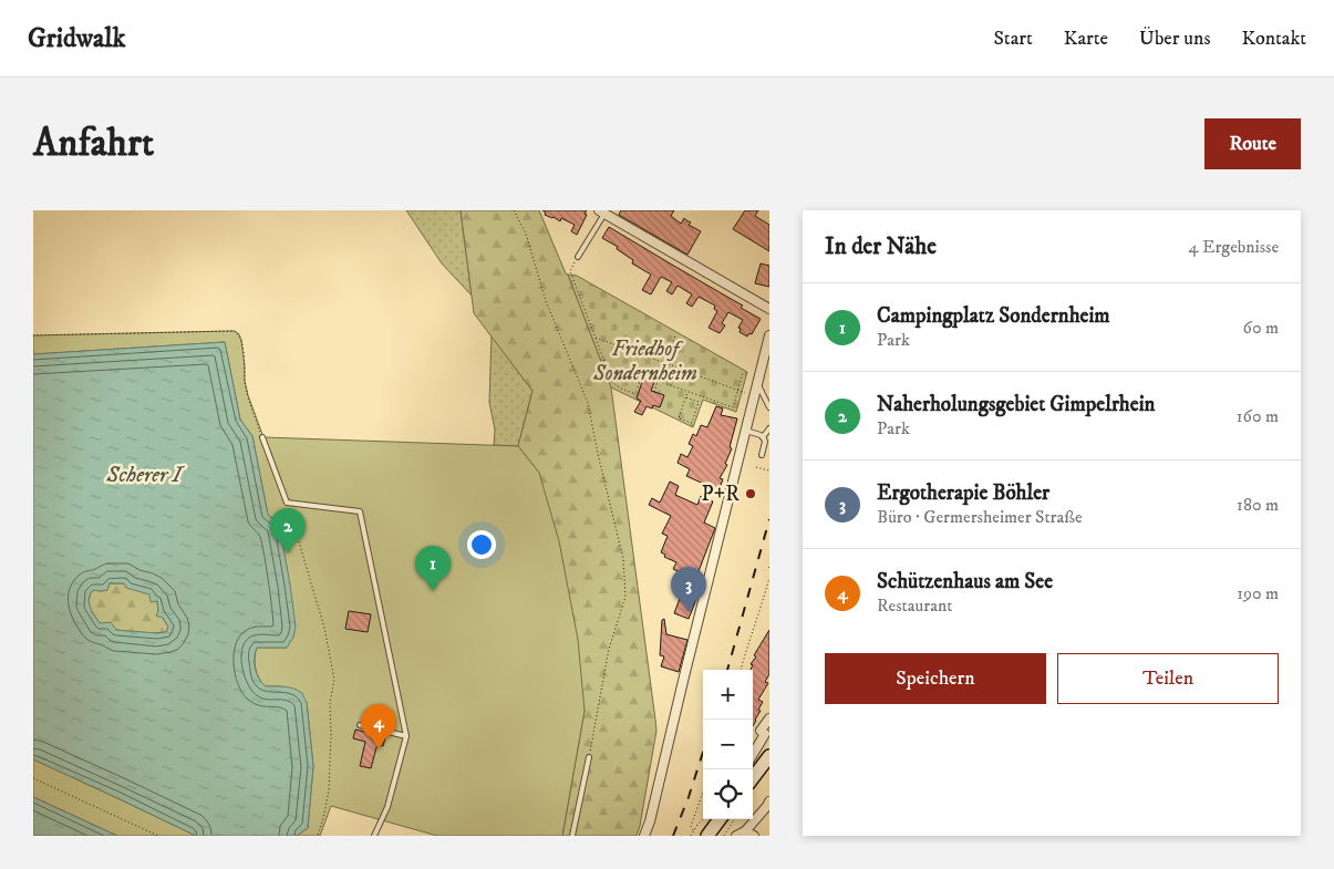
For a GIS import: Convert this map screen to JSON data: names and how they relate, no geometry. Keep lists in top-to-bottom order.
{
  "water": ["Scherer I"],
  "parks": ["Friedhof Sondernheim"],
  "places": ["P+R"],
  "page": {
    "header": "Gridwalk",
    "nav": [
      "Start",
      "Karte",
      "Über uns",
      "Kontakt"
    ],
    "buttons": [
      "Route",
      ["Speichern", "Teilen"]
    ],
    "title": "Anfahrt",
    "heading": ["In der Nähe", "4 Ergebnisse"],
    "list": [
      {
        "mark": "1",
        "name": "Campingplatz Sondernheim",
        "note": "Park",
        "value": "60 m"
      },
      {
        "mark": "2",
        "name": "Naherholungsgebiet Gimpelrhein",
        "note": "Park",
        "value": "160 m"
      },
      {
        "mark": "3",
        "name": "Ergotherapie Böhler",
        "note": "Büro · Germersheimer Straße",
        "value": "180 m"
      },
      {
        "mark": "4",
        "name": "Schützenhaus am See",
        "note": "Restaurant",
        "value": "190 m"
      }
    ],
    "pins": [
      "2",
      "1",
      "3",
      "4"
    ],
    "map_buttons": ["+", "−"]
  }
}
